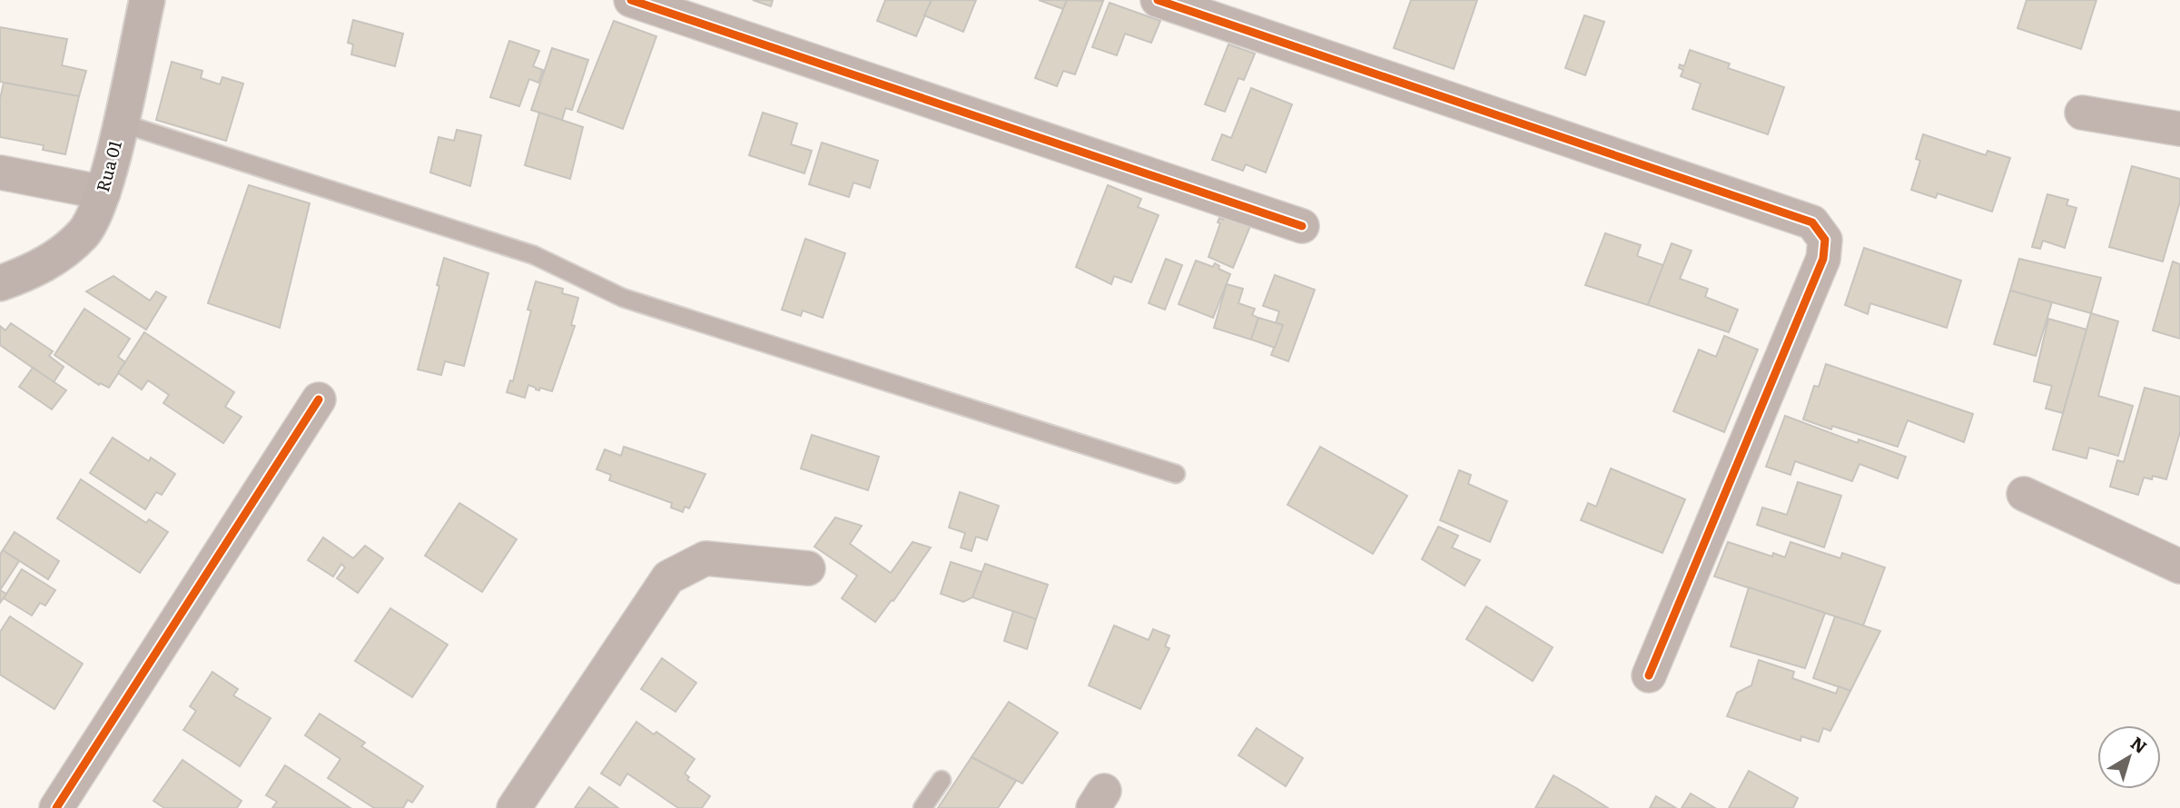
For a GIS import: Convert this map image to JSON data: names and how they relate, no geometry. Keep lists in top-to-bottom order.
{
  "streets": {
    "street": ["Rua 01"]
  },
  "north": "top right"
}
